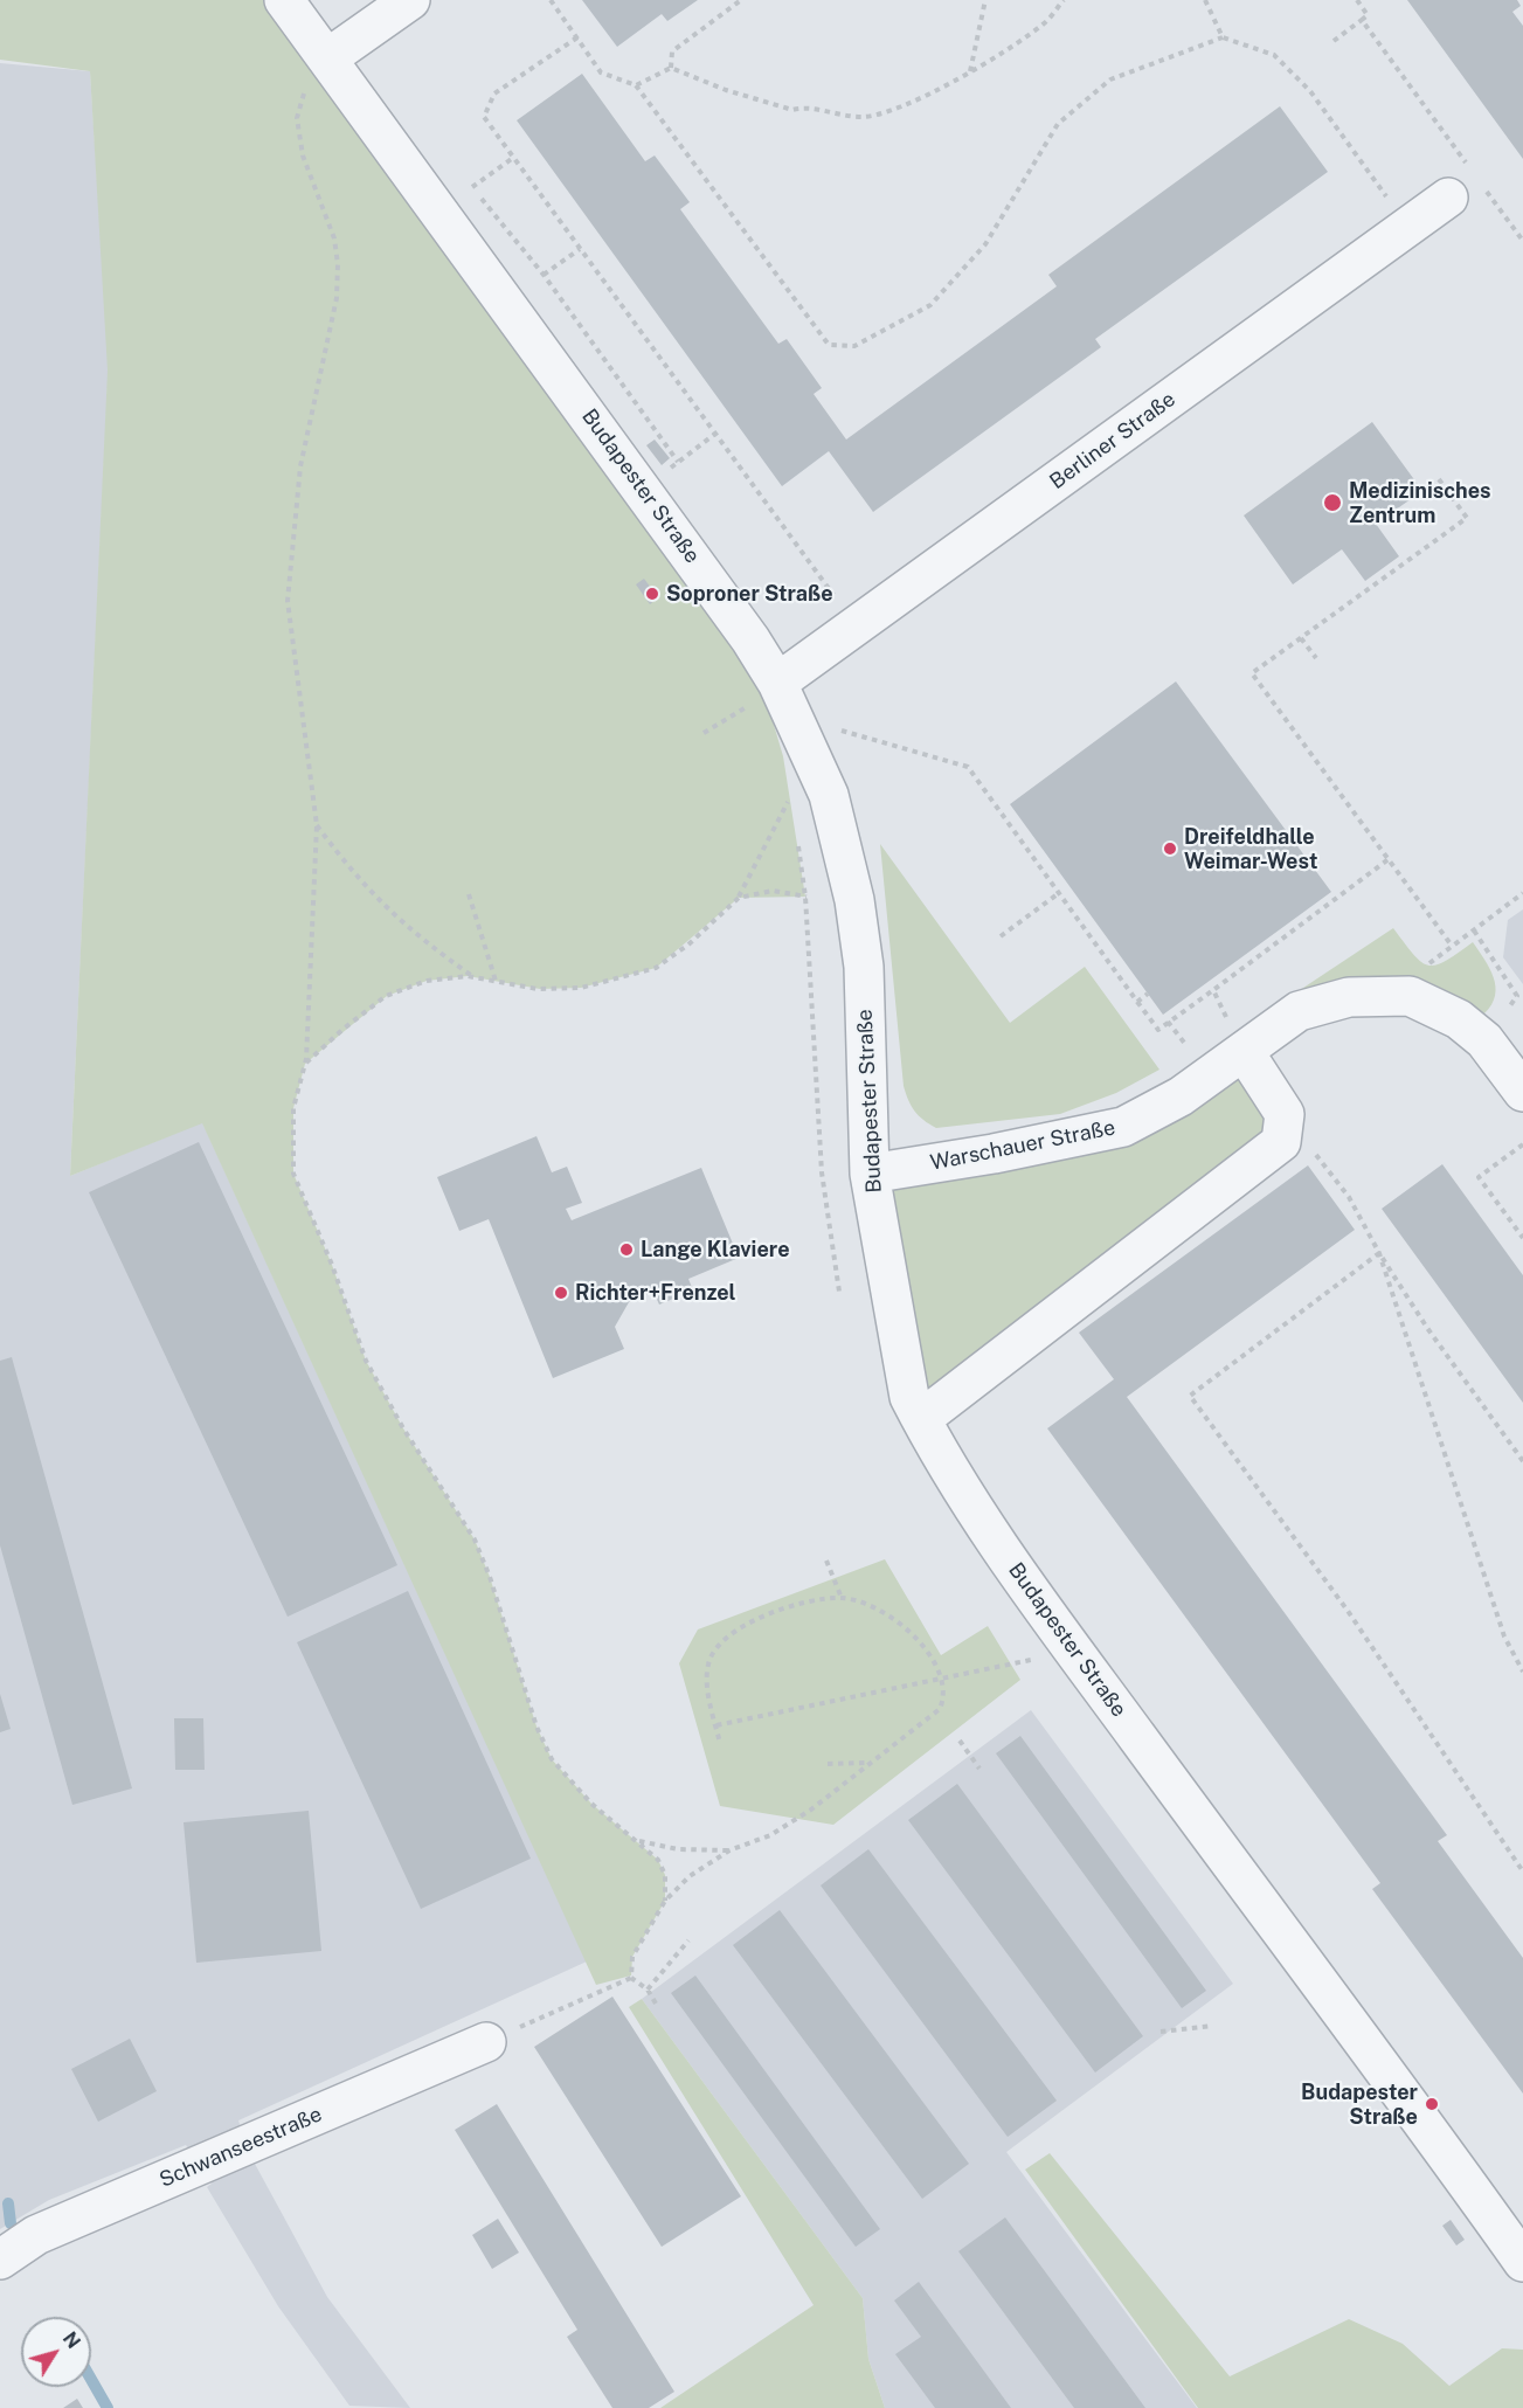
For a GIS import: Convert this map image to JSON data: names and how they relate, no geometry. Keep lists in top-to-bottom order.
{
  "streets": {
    "street": [
      "Berliner Straße",
      "Budapester Straße",
      "Warschauer Straße",
      "Schwanseestraße"
    ]
  },
  "crossings": [
    ["Berliner Straße", "Budapester Straße"],
    ["Budapester Straße", "Warschauer Straße"]
  ],
  "places": [
    "Medizinisches Zentrum",
    "Soproner Straße",
    "Dreifeldhalle Weimar-West",
    "Lange Klaviere",
    "Richter+Frenzel",
    "Budapester Straße"
  ],
  "north": "top right"
}
